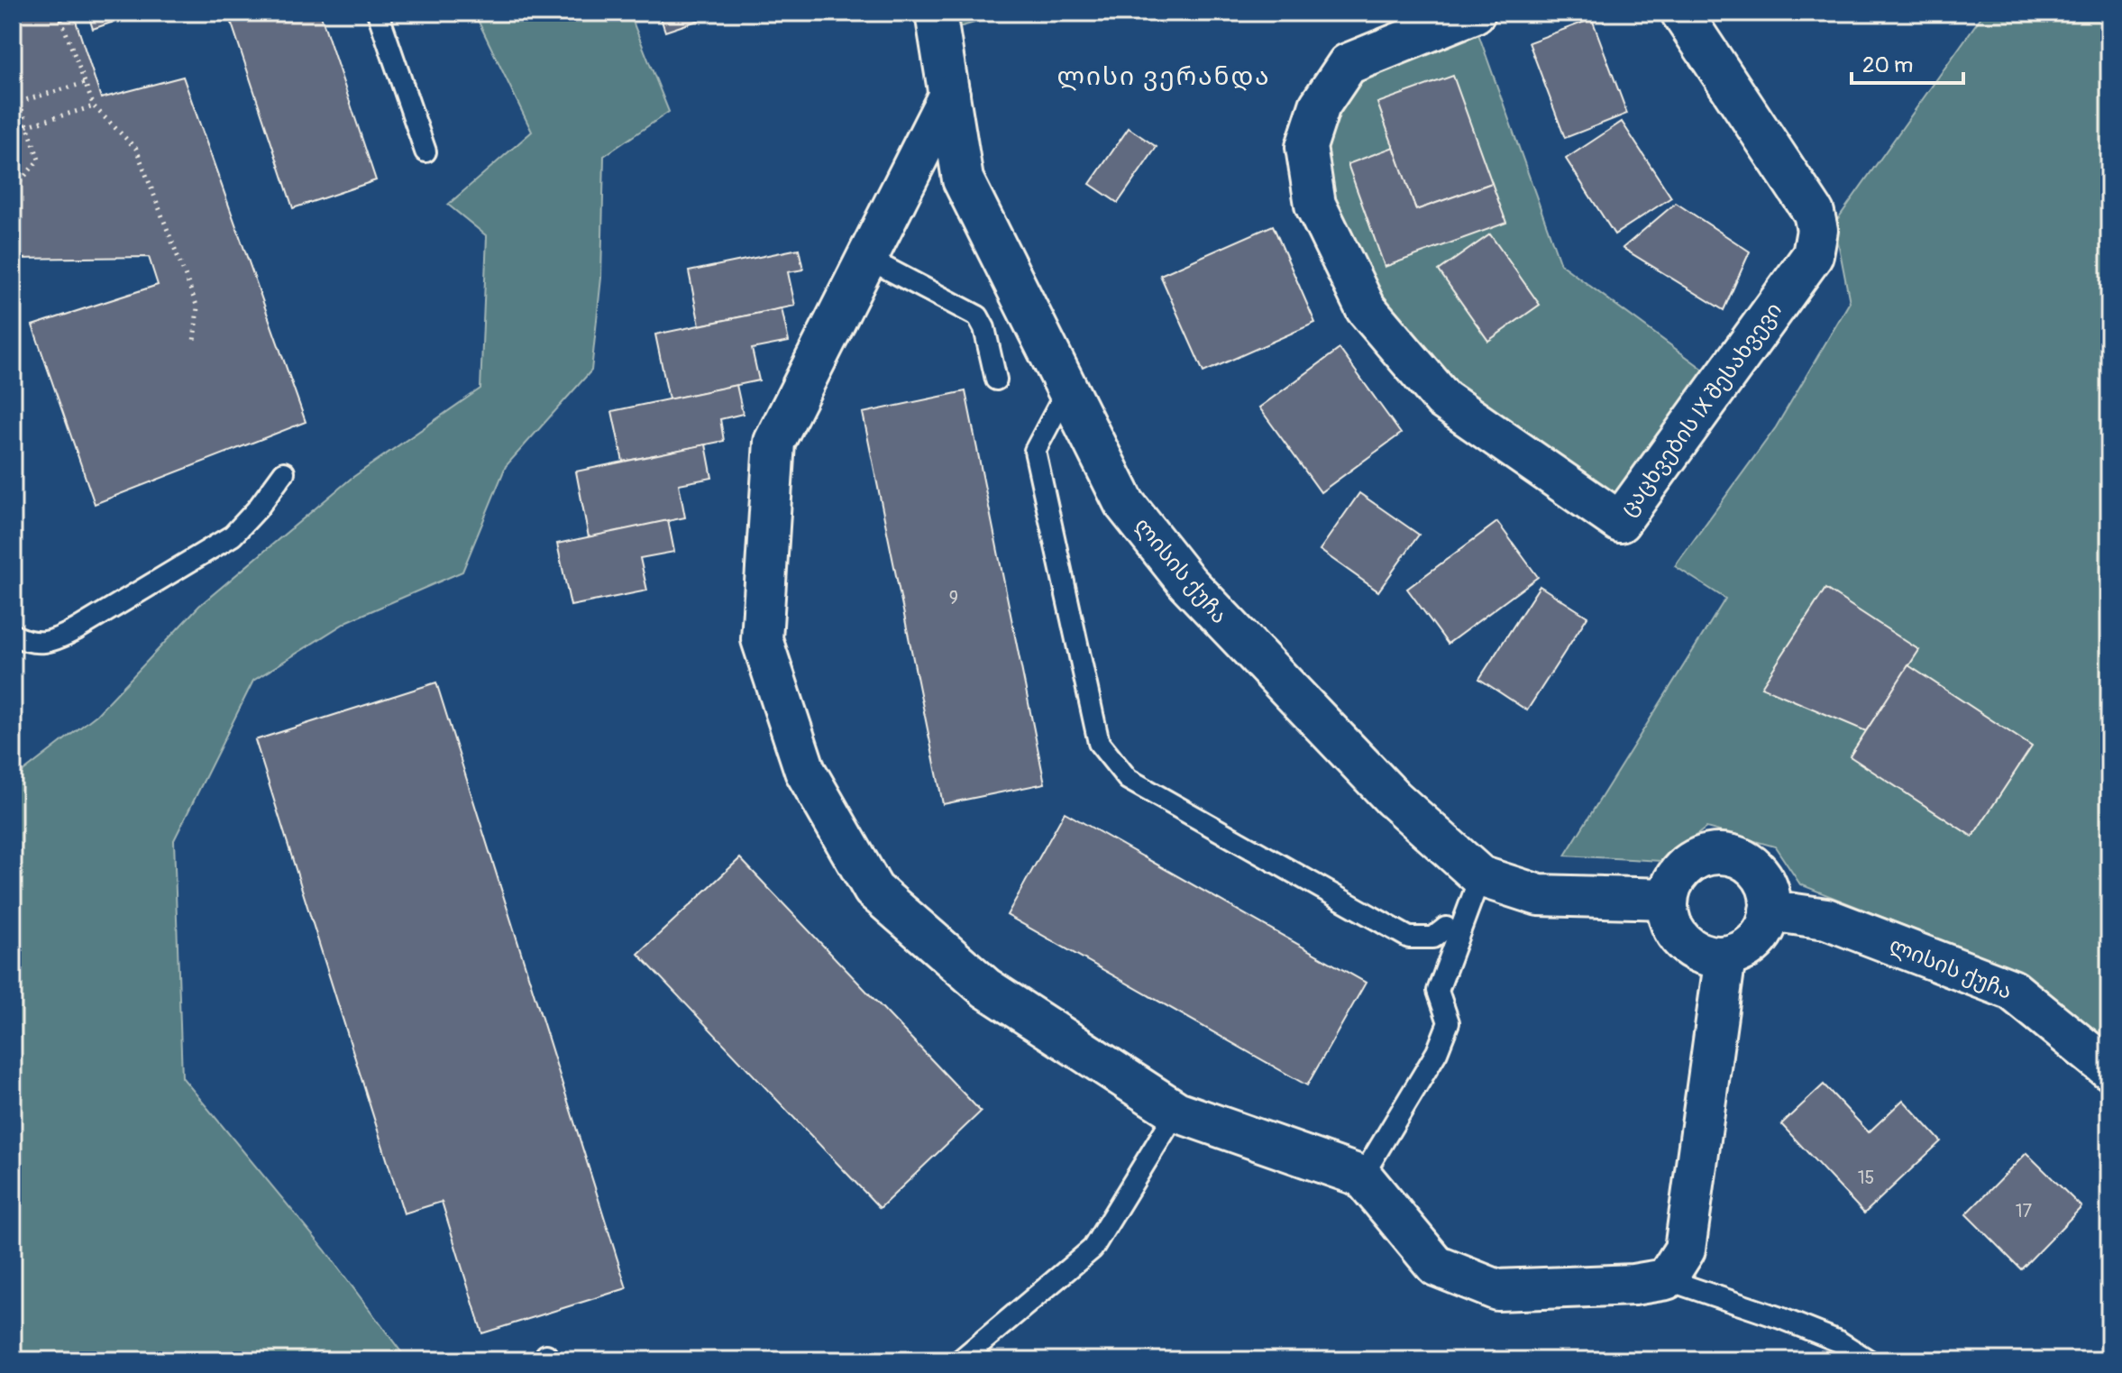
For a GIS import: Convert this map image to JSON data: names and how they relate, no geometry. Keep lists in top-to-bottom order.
{
  "streets": {
    "street": ["ცაცხვების IX შესახვევი", "ლისის ქუჩა"]
  },
  "districts": ["ლისი ვერანდა"],
  "house_numbers": ["9", "15", "17"],
  "scale_bar": "20 m"
}
